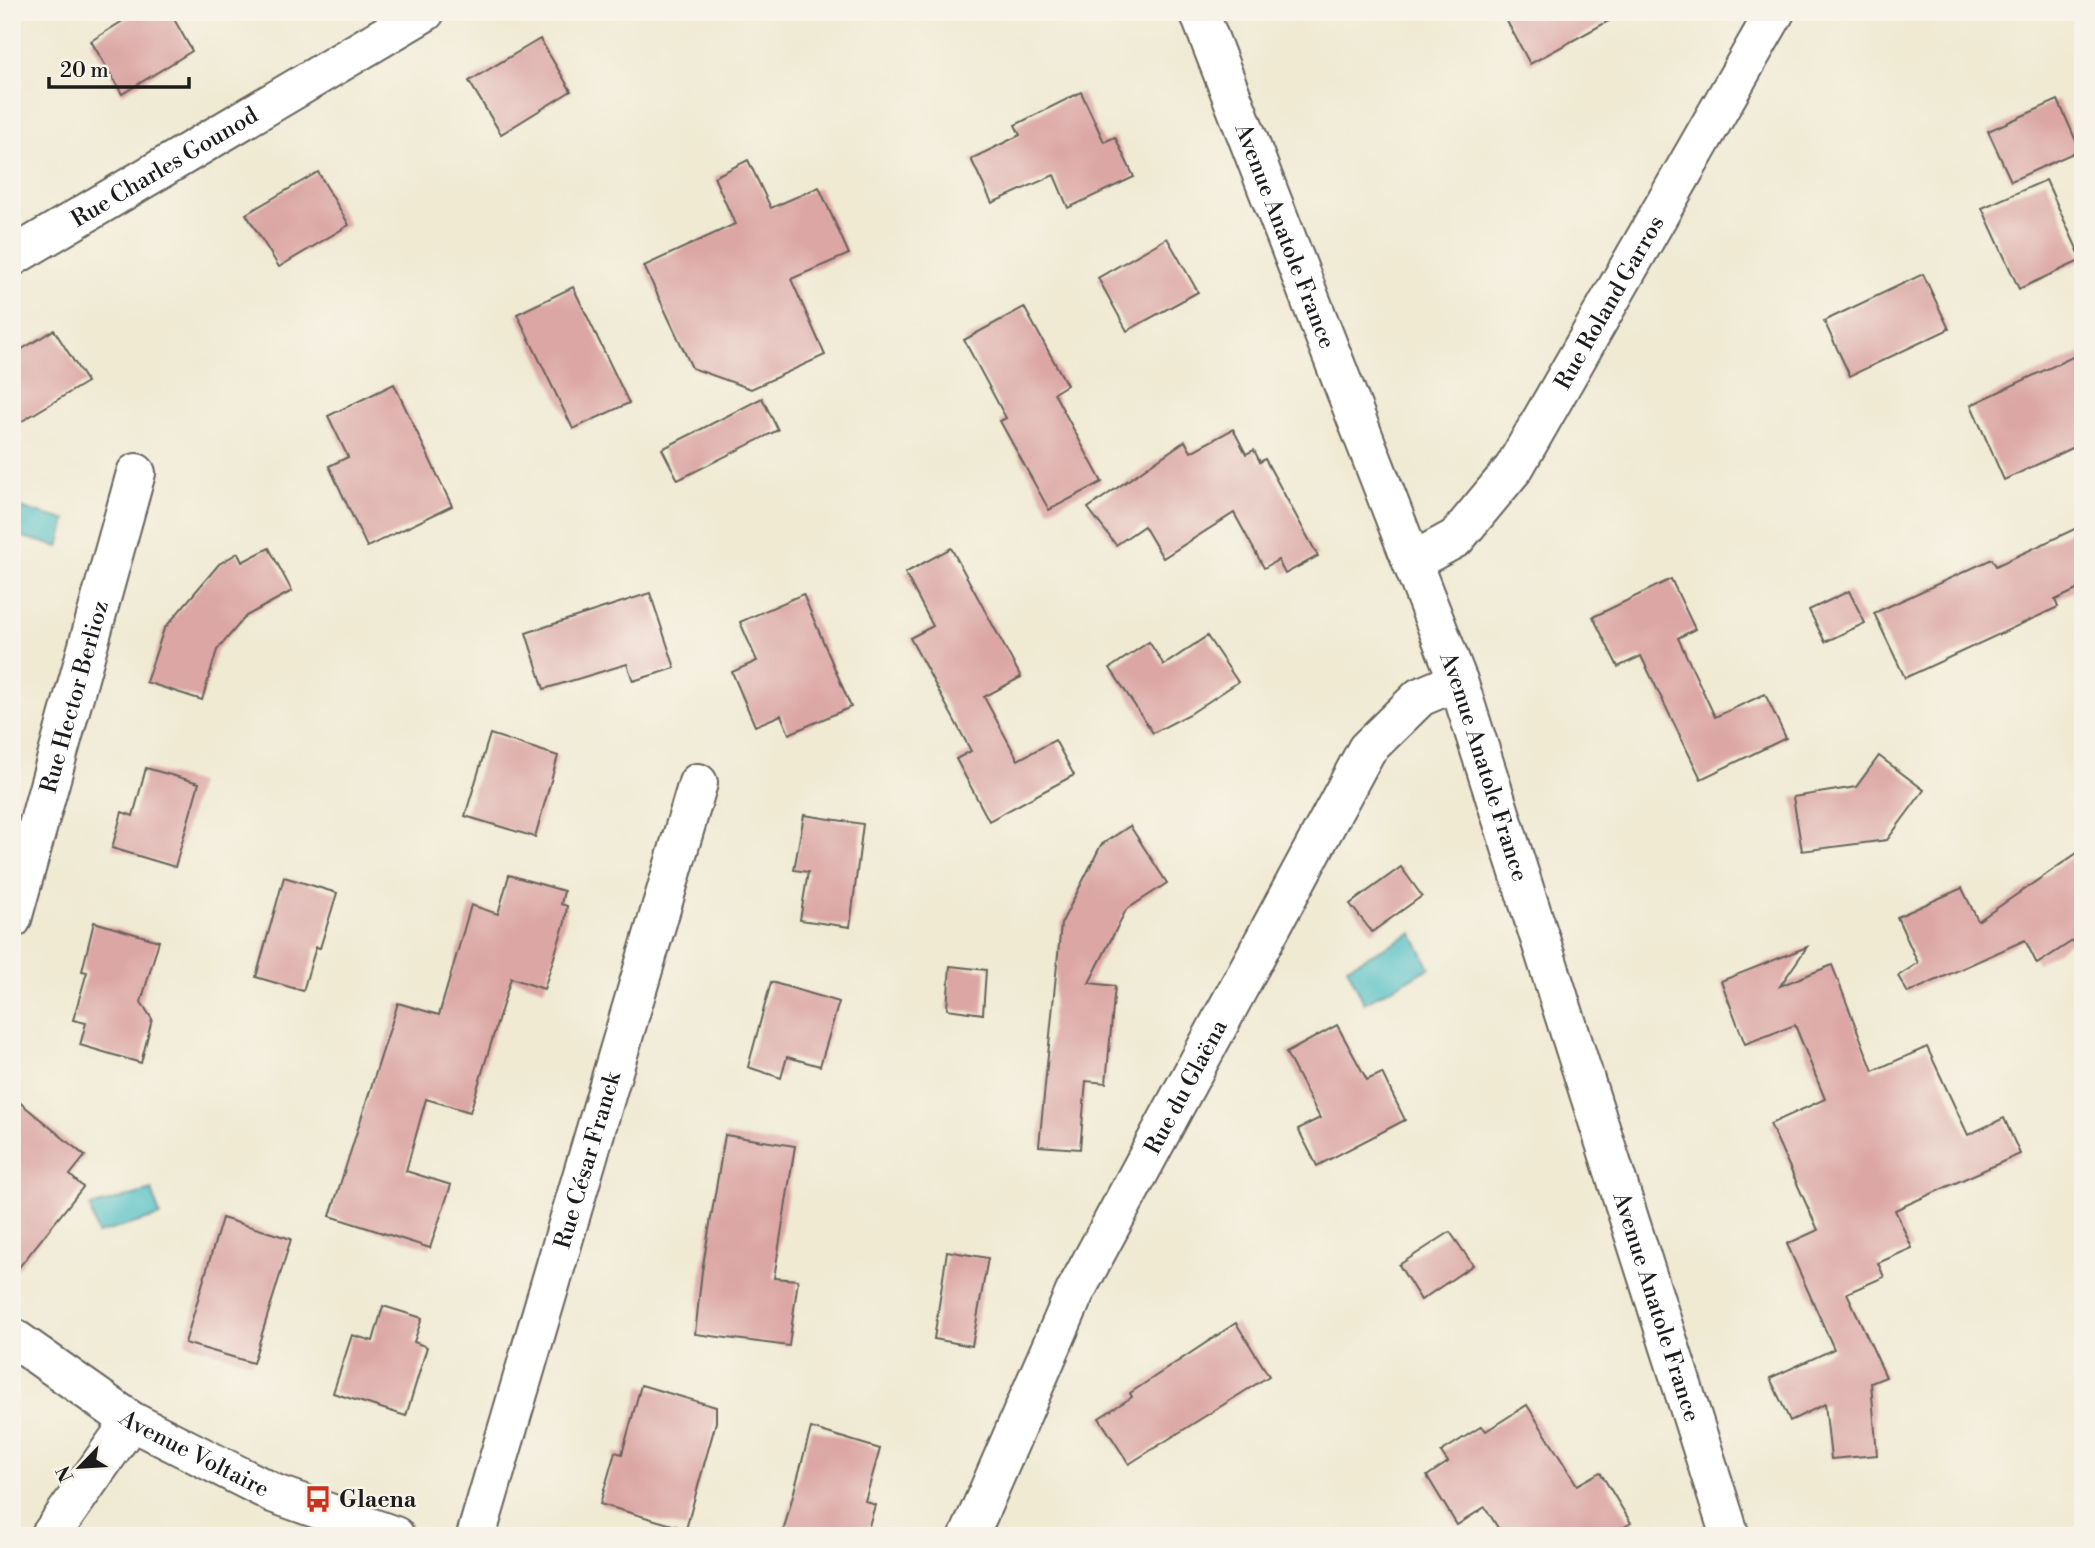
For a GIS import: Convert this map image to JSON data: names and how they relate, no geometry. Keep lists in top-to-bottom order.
{
  "streets": {
    "street": [
      "Rue Charles Gounod",
      "Avenue Anatole France",
      "Rue Roland Garros",
      "Rue Hector Berlioz",
      "Rue du Glaëna",
      "Rue César Franck",
      "Avenue Voltaire"
    ]
  },
  "crossings": [
    ["Avenue Anatole France", "Rue Roland Garros"],
    ["Avenue Anatole France", "Rue du Glaëna"]
  ],
  "places": {
    "bus stop": ["Glaena"]
  },
  "scale_bar": "20 m",
  "north": "bottom left"
}
